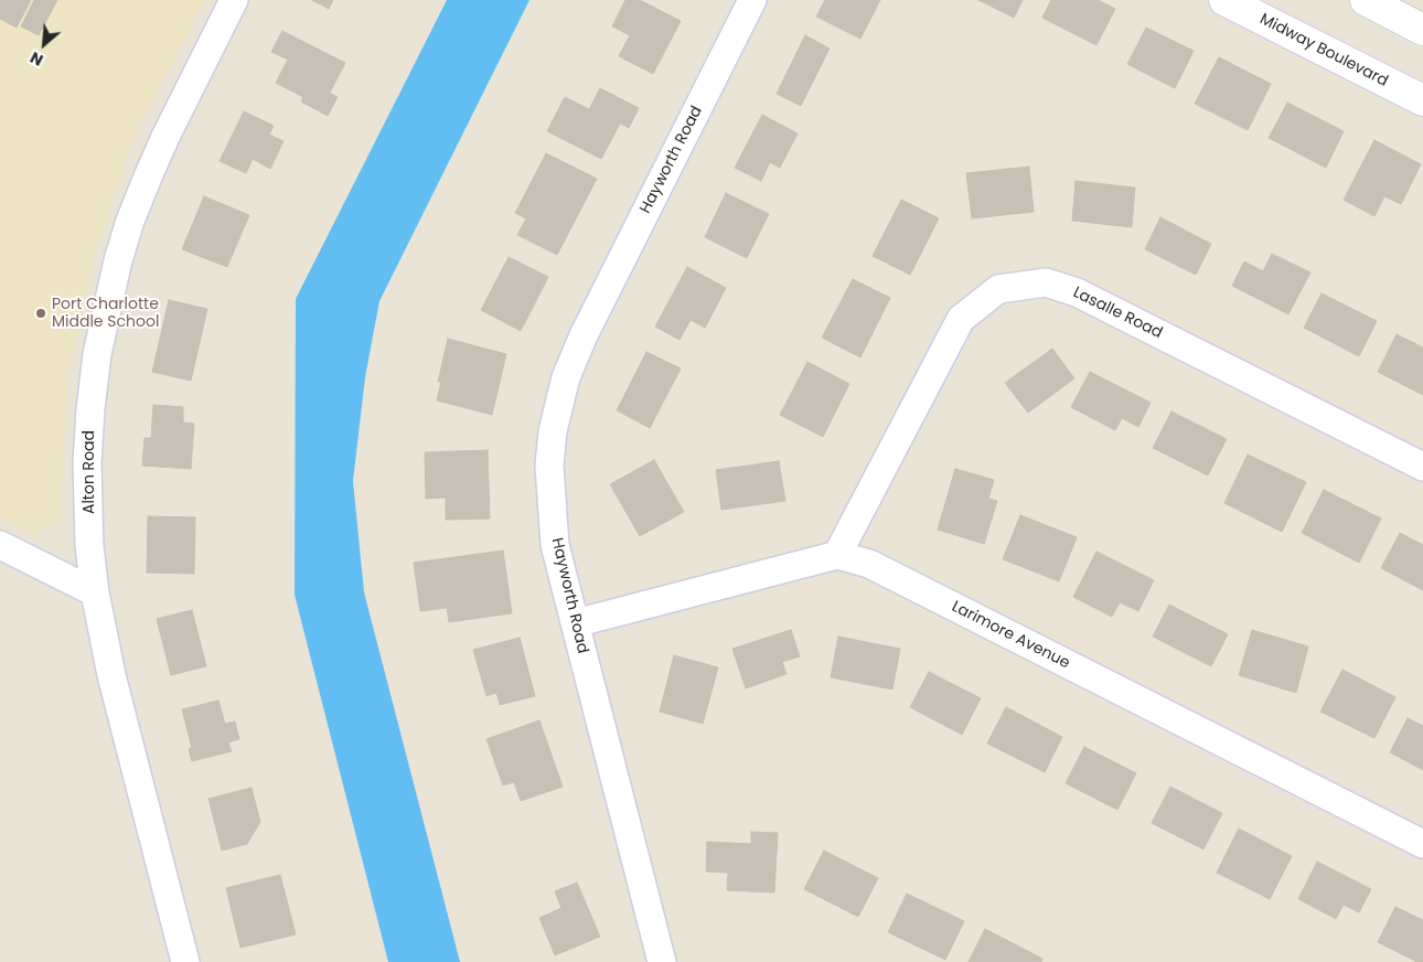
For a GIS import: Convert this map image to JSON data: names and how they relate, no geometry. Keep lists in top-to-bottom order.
{
  "streets": {
    "street": [
      "Midway Boulevard",
      "Hayworth Road",
      "Lasalle Road",
      "Alton Road",
      "Larimore Avenue"
    ]
  },
  "crossings": [
    ["Lasalle Road", "Larimore Avenue"]
  ],
  "places": ["Port Charlotte Middle School"],
  "north": "bottom left"
}
